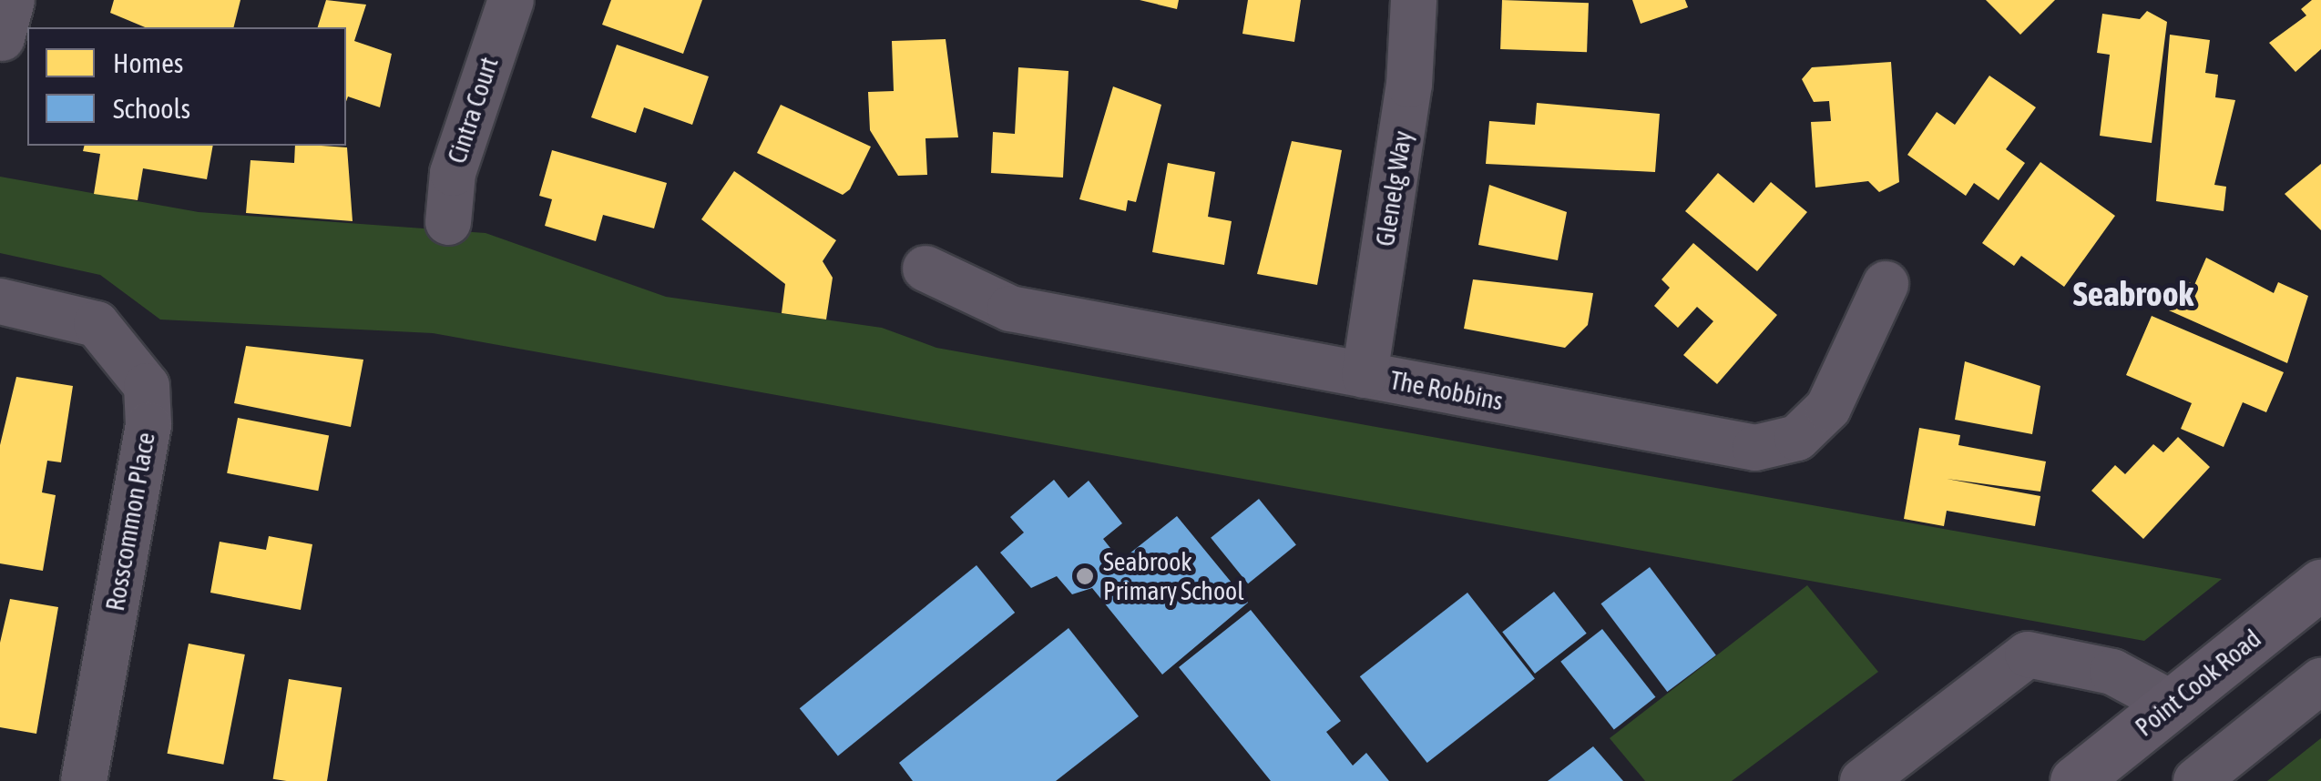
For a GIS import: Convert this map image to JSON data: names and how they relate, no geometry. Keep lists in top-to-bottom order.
{
  "streets": {
    "main road": ["Point Cook Road"],
    "street": [
      "Cintra Court",
      "Glenelg Way",
      "The Robbins",
      "Rosscommon Place"
    ]
  },
  "crossings": [
    ["Glenelg Way", "The Robbins"]
  ],
  "districts": ["Seabrook"],
  "places": ["Seabrook Primary School"],
  "legend": ["Homes", "Schools"]
}
